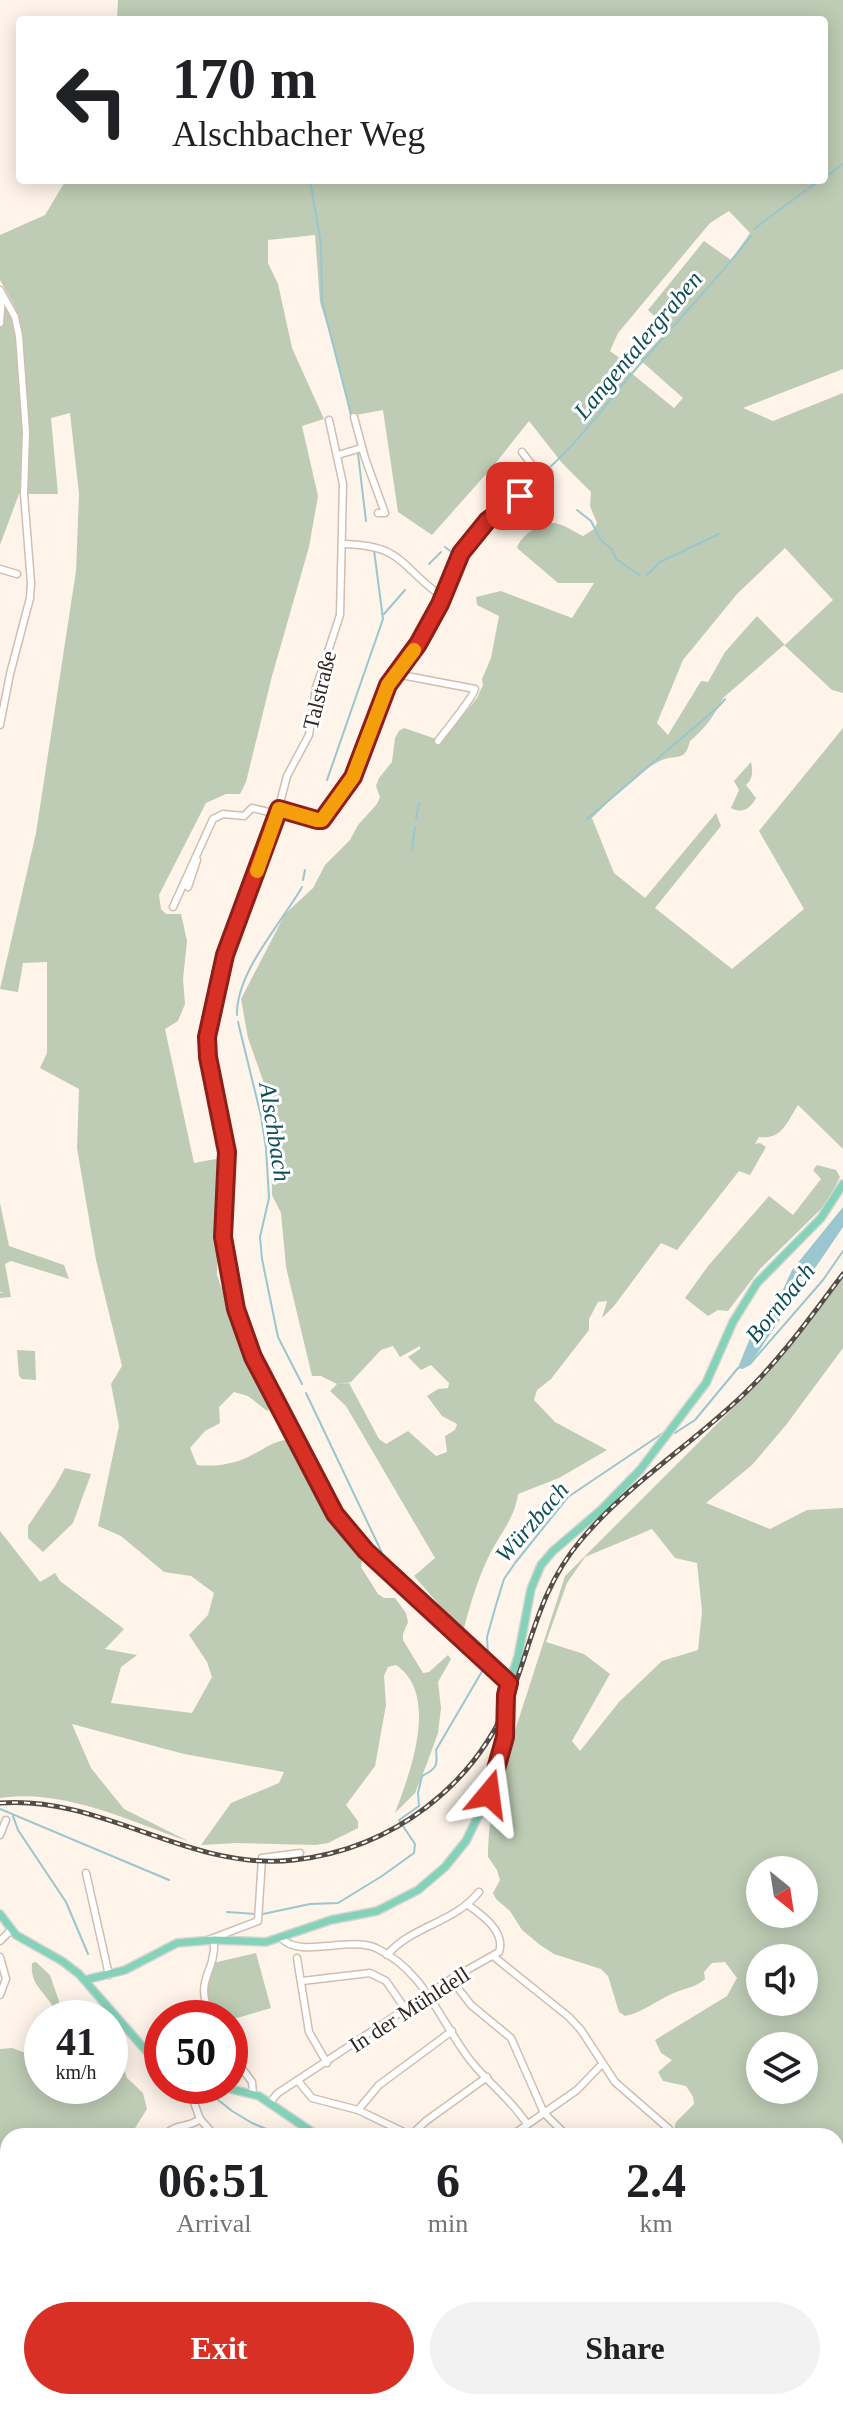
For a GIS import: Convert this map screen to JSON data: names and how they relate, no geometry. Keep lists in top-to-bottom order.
{
  "streets": {
    "street": ["Talstraße", "In der Mühldell"]
  },
  "water": [
    "Langentalergraben",
    "Alschbach",
    "Bornbach",
    "Würzbach"
  ],
  "north": "bottom right",
  "page": {
    "turn": ["170 m", "Alschbacher Weg"],
    "speed": "41 km/h",
    "limit": "50",
    "eta": [
      "06:51",
      "Arrival",
      "6",
      "min",
      "2.4",
      "km"
    ],
    "buttons": ["Exit", "Share"]
  }
}
